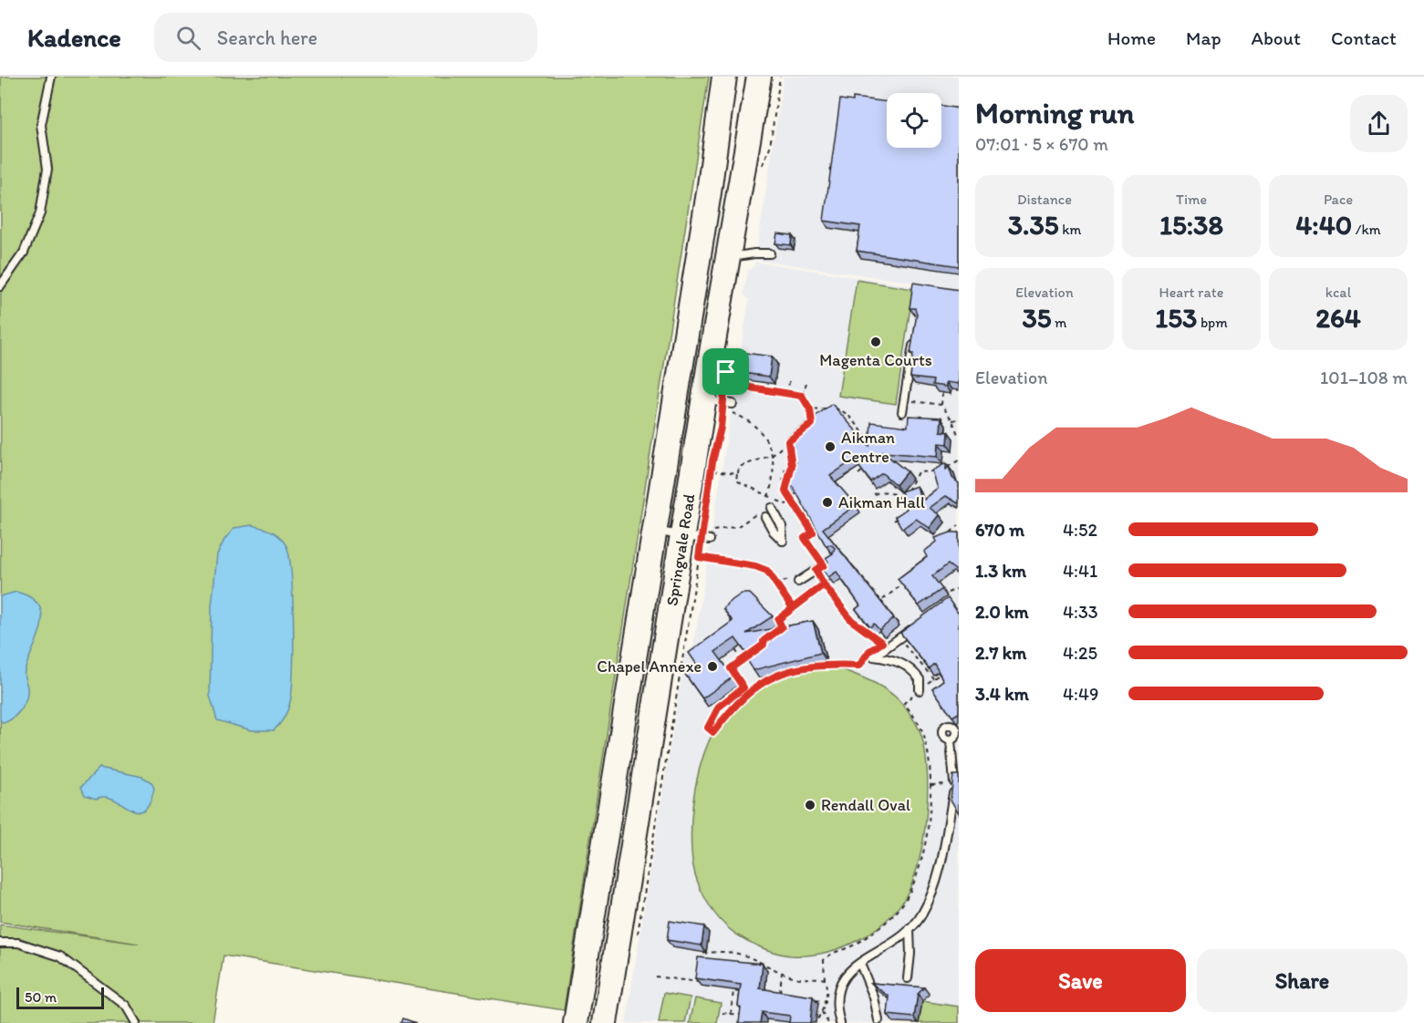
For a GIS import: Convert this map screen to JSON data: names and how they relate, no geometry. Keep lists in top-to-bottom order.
{
  "streets": {
    "highway": ["Springvale Road"]
  },
  "places": [
    "Magenta Courts",
    "Aikman Centre",
    "Aikman Hall",
    "Chapel Annexe",
    "Rendall Oval"
  ],
  "scale_bar": "50 m",
  "page": {
    "header": "Kadence",
    "search": "Search here",
    "nav": [
      "Home",
      "Map",
      "About",
      "Contact"
    ],
    "heading": ["Morning run", "07:01 · 5 × 670 m"],
    "stats": [
      ["Distance", "3.35 km"],
      ["Time", "15:38"],
      ["Pace", "4:40 /km"],
      ["Elevation", "35 m"],
      ["Heart rate", "153 bpm"],
      ["kcal", "264"]
    ],
    "chart": ["Elevation", "101–108 m"],
    "list": [
      {
        "name": "670 m",
        "note": "4:52"
      },
      {
        "name": "1.3 km",
        "note": "4:41"
      },
      {
        "name": "2.0 km",
        "note": "4:33"
      },
      {
        "name": "2.7 km",
        "note": "4:25"
      },
      {
        "name": "3.4 km",
        "note": "4:49"
      }
    ],
    "buttons": ["Save", "Share"],
    "scale": "50 m"
  }
}
